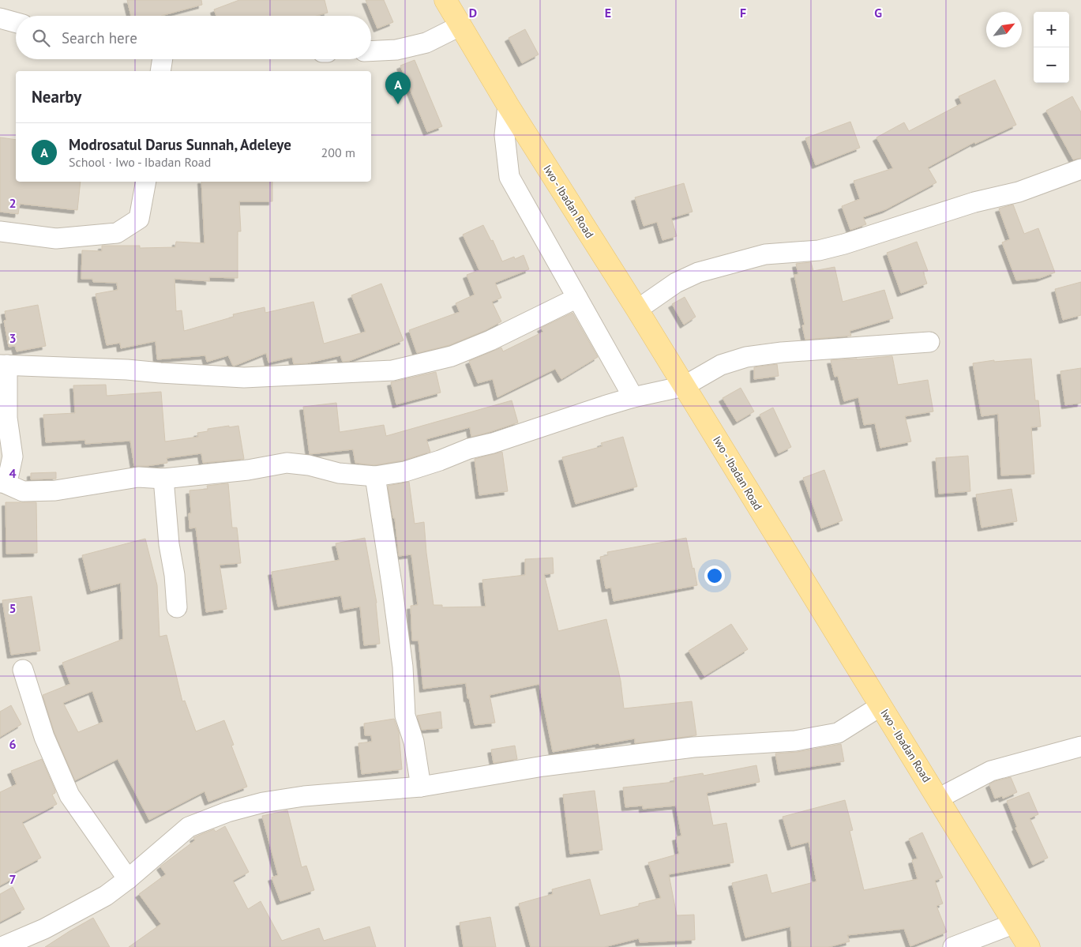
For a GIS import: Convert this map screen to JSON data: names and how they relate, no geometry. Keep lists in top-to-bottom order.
{
  "streets": {
    "main road": ["Iwo - Ibadan Road"]
  },
  "north": "top right",
  "page": {
    "map_buttons": ["+", "−"],
    "search": "Search here",
    "heading": "Nearby",
    "pins": "A",
    "list": [
      {
        "mark": "A",
        "name": "Modrosatul Darus Sunnah, Adeleye",
        "note": "School · Iwo - Ibadan Road",
        "value": "200 m"
      }
    ]
  },
  "grid": {
    "columns": [
      "D",
      "E",
      "F",
      "G"
    ],
    "rows": [
      "2",
      "3",
      "4",
      "5",
      "6",
      "7"
    ]
  }
}
